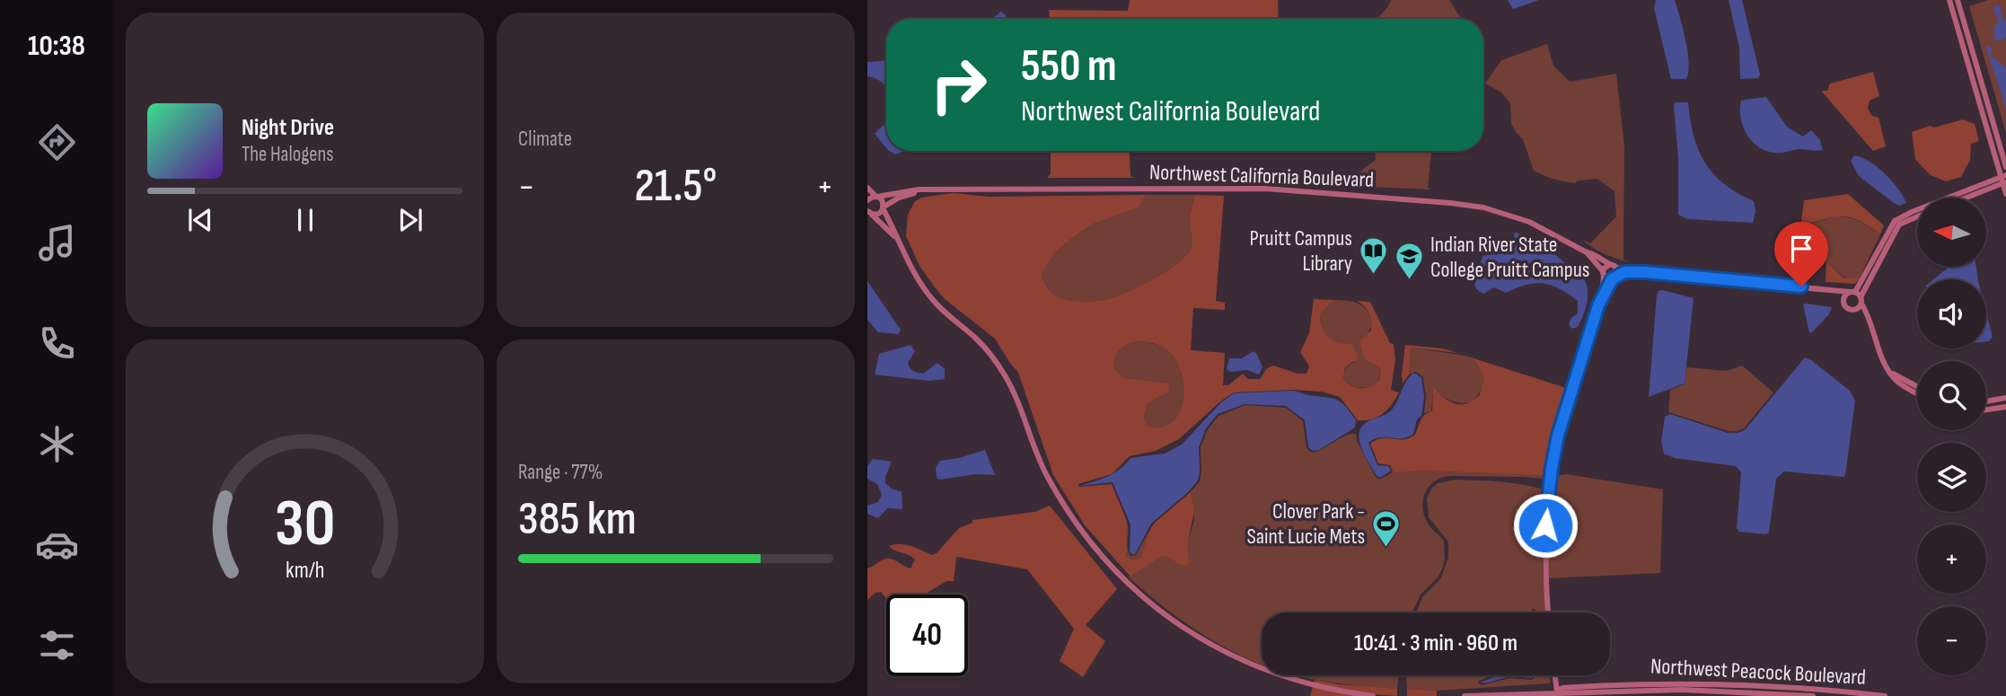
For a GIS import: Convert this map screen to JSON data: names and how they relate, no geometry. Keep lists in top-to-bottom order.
{
  "streets": {
    "street": ["Northwest California Boulevard", "Northwest Peacock Boulevard"]
  },
  "places": {
    "library": ["Pruitt Campus Library"],
    "school or university": ["Indian River State College Pruitt Campus"],
    "sports": ["Clover Park - Saint Lucie Mets"]
  },
  "north": "left",
  "page": {
    "tabs": "10:38",
    "tile": [
      "Climate",
      ["Range · 77%", "385 km"]
    ],
    "turn": ["550 m", "Northwest California Boulevard"],
    "song": ["Night Drive", "The Halogens"],
    "heat": ["−", "21.5°", "+"],
    "map_buttons": ["+", "−"],
    "limit": "40",
    "trip": "10:41 · 3 min · 960 m",
    "gauge": ["30", "km/h"]
  }
}
